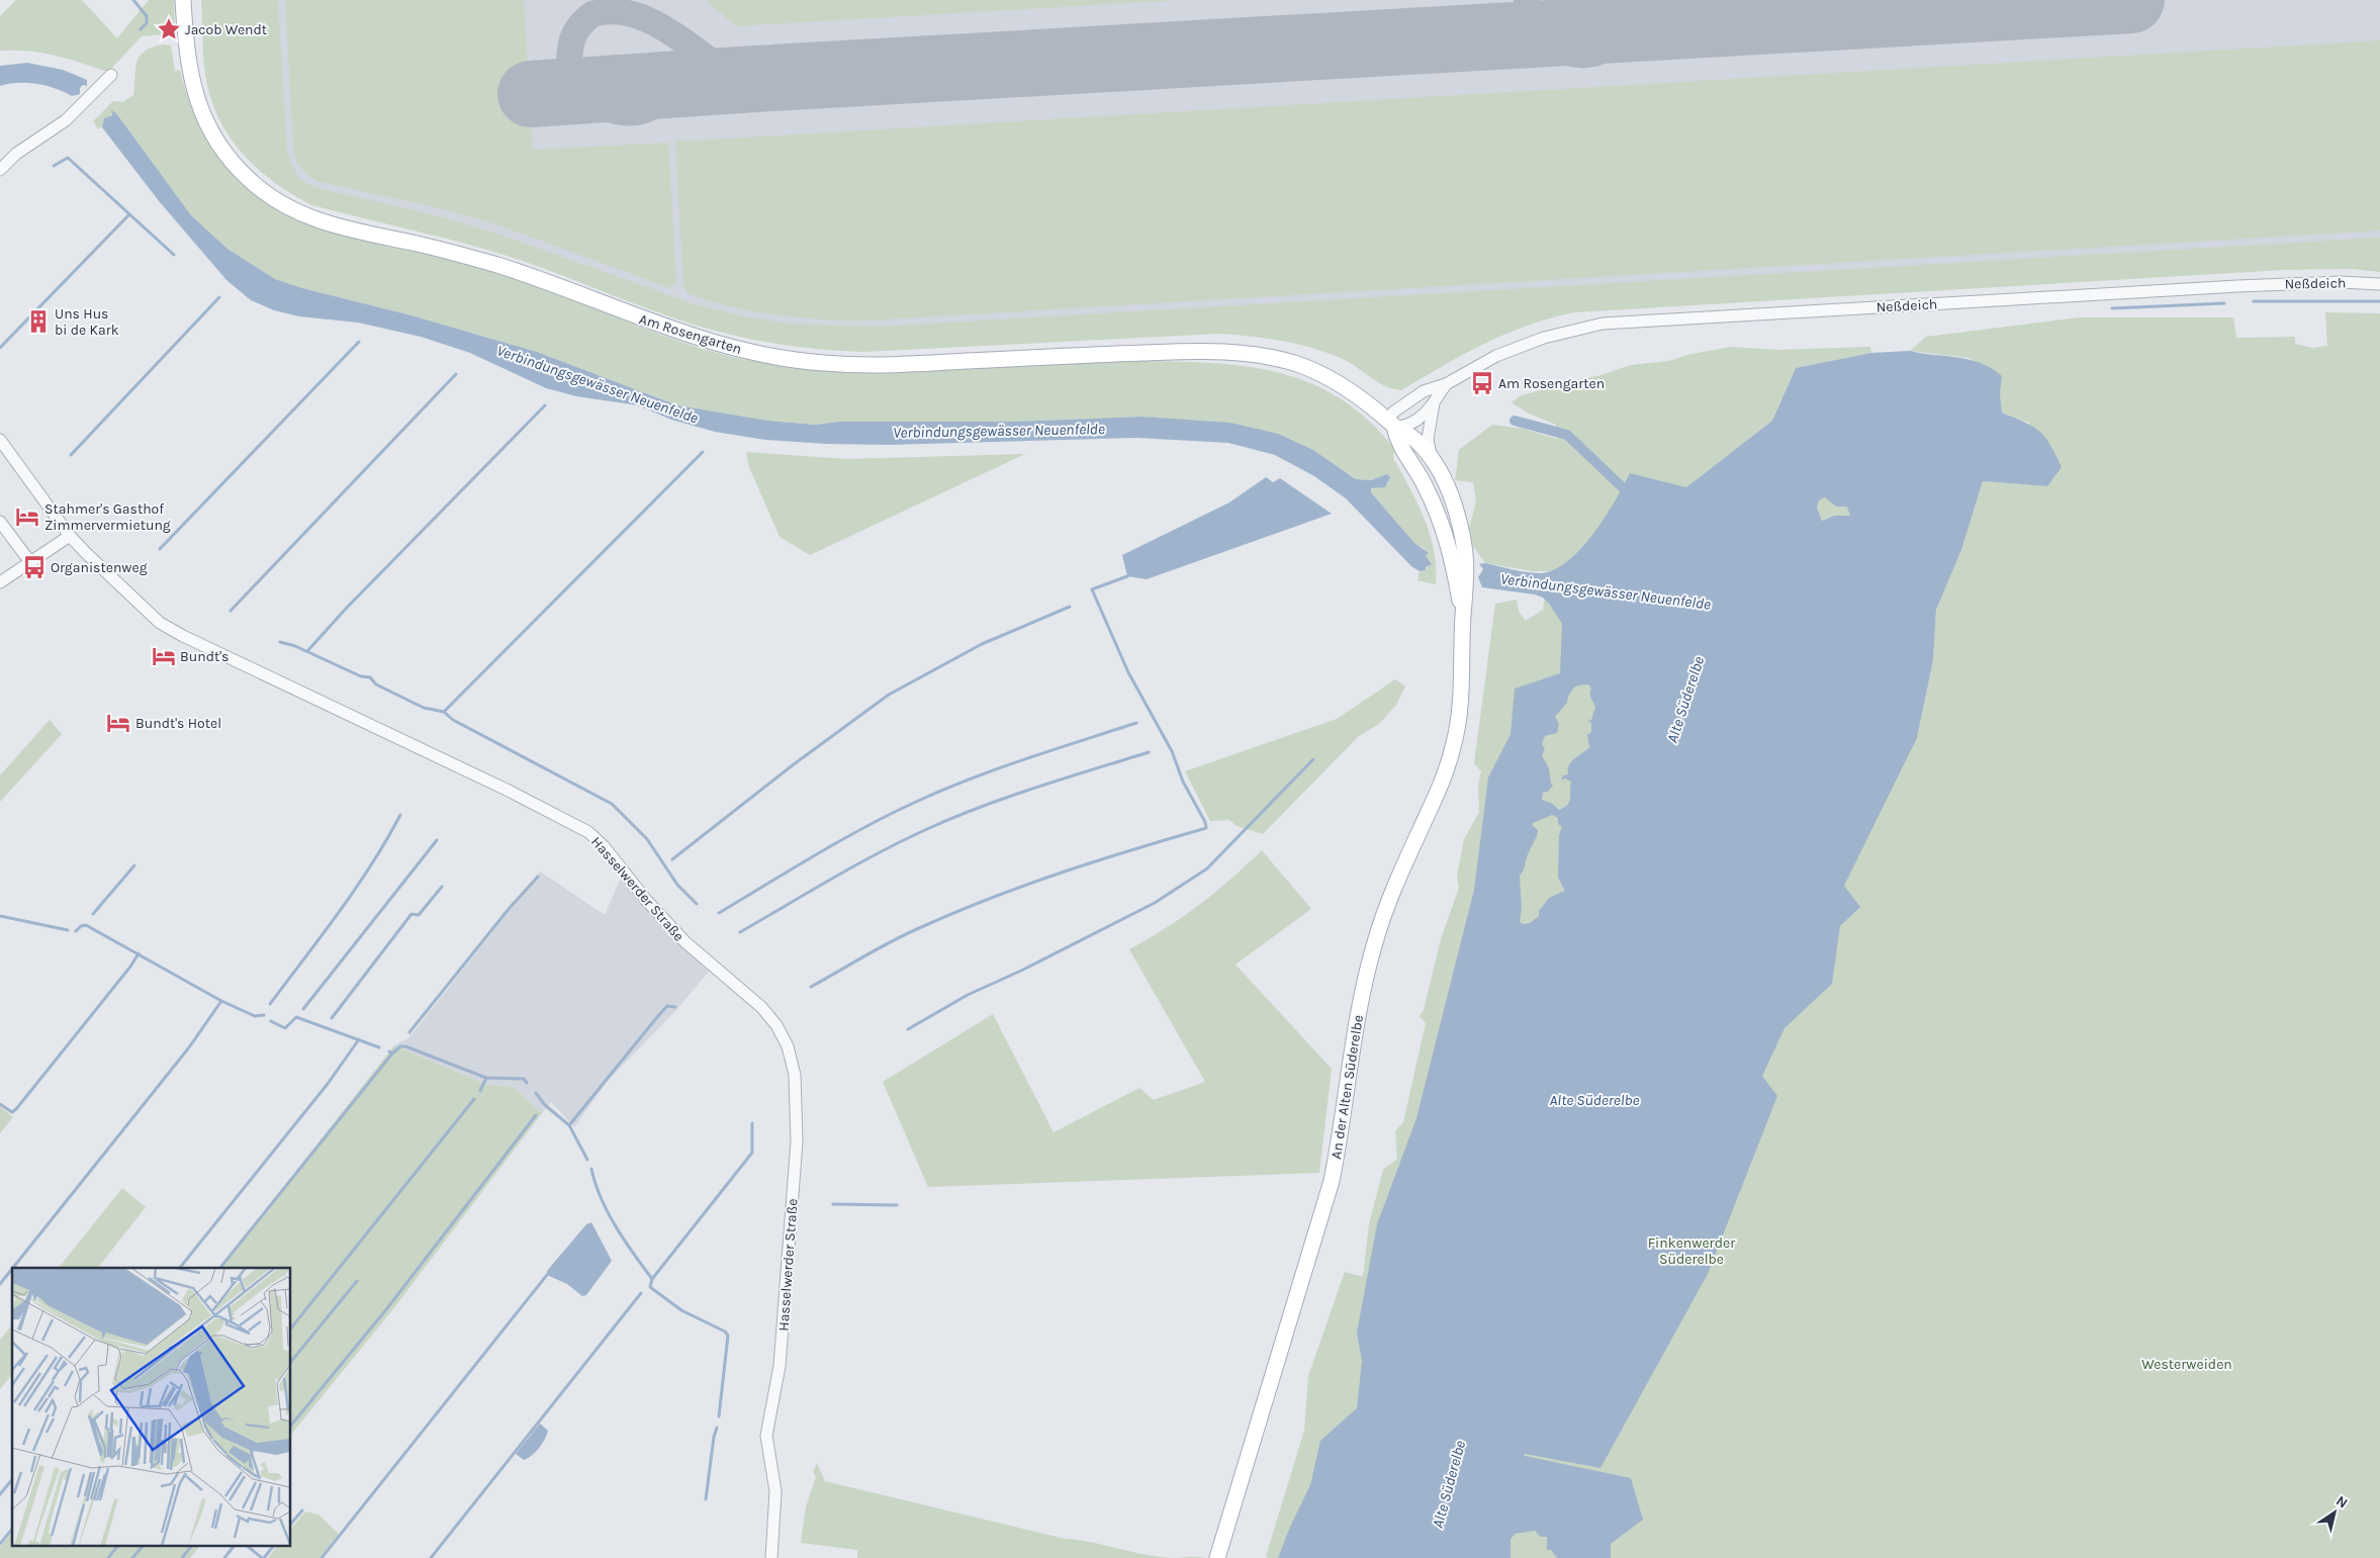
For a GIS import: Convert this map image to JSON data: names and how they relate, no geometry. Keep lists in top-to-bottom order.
{
  "streets": {
    "main road": ["Am Rosengarten", "An der Alten Süderelbe"],
    "street": ["Neßdeich", "Hasselwerder Straße"]
  },
  "crossings": [
    ["Neßdeich", "Am Rosengarten"],
    ["Neßdeich", "An der Alten Süderelbe"],
    ["Am Rosengarten", "An der Alten Süderelbe"]
  ],
  "water": ["Verbindungsgewässer Neuenfelde", "Alte Süderelbe"],
  "parks": ["Finkenwerder Süderelbe", "Westerweiden"],
  "places": {
    "place": ["Jacob Wendt"],
    "building": ["Uns Hus bi de Kark"],
    "bus stop": ["Am Rosengarten", "Organistenweg"],
    "hotel": ["Stahmer's Gasthof Zimmervermietung", "Bundt's", "Bundt's Hotel"]
  },
  "north": "top right"
}
